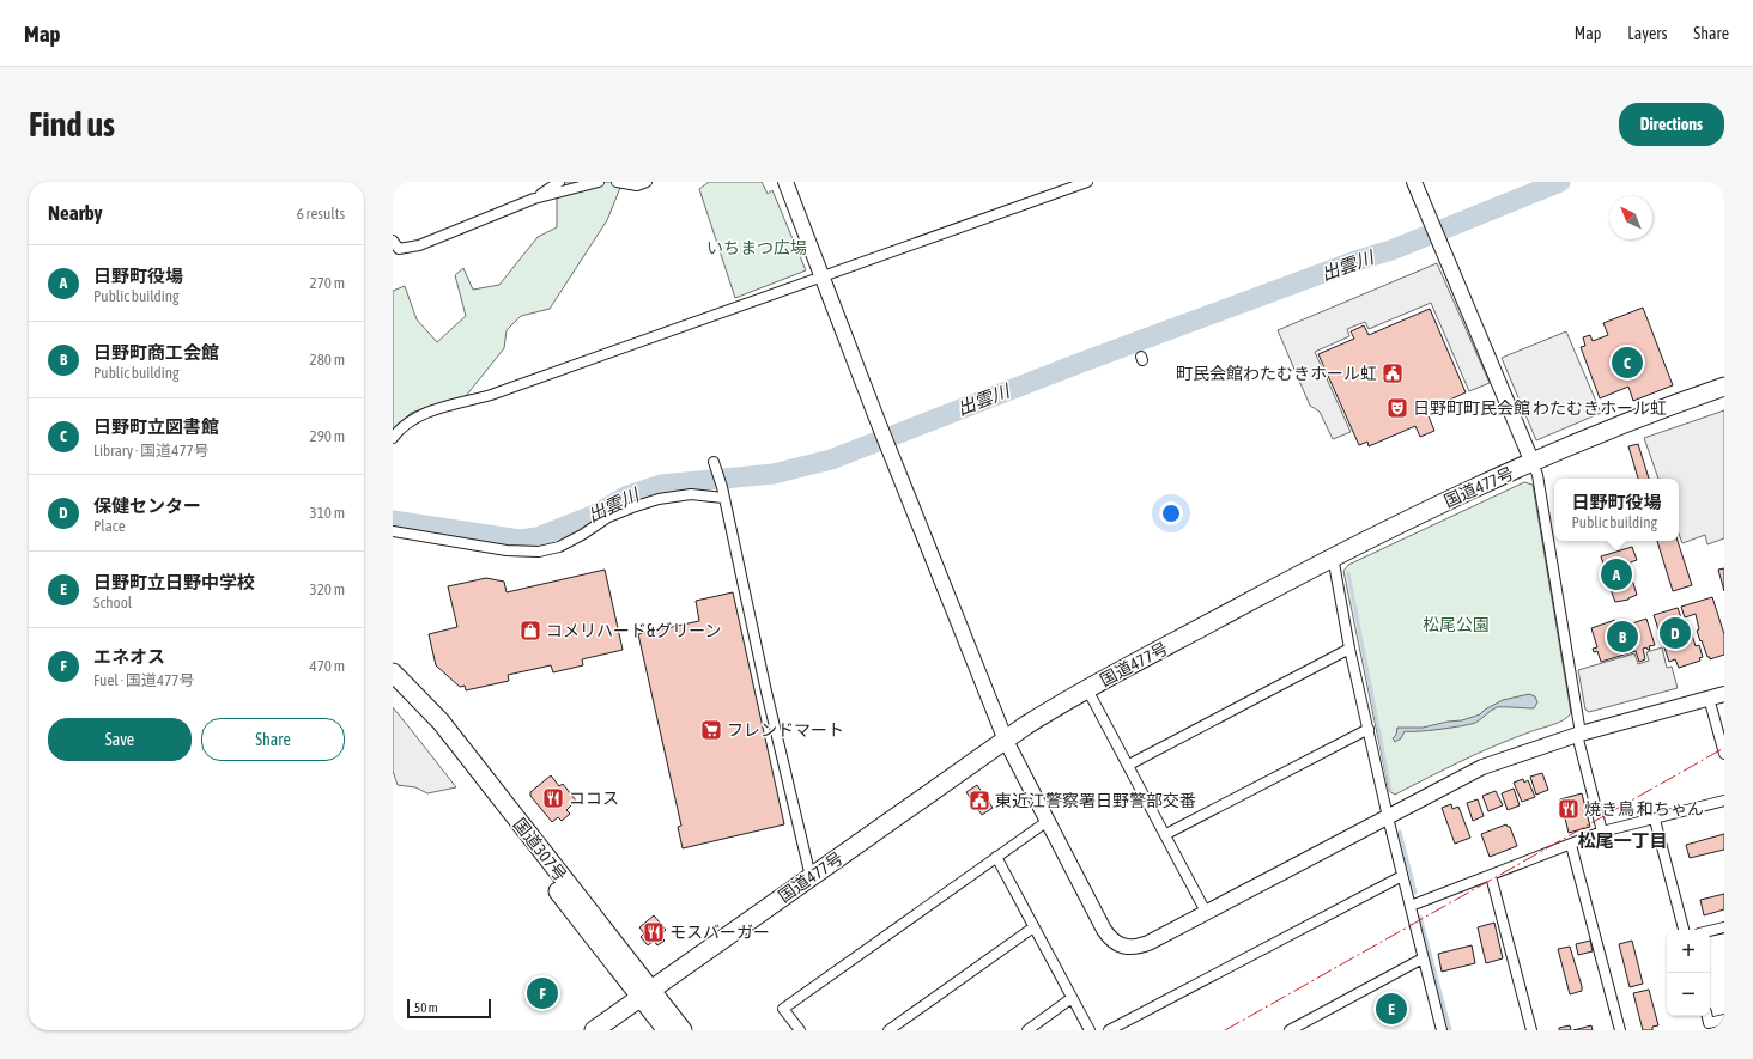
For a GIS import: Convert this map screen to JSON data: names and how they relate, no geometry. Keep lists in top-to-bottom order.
{
  "streets": {
    "highway": ["国道477号", "国道307号"]
  },
  "crossings": [
    ["国道477号", "国道307号"]
  ],
  "districts": ["松尾一丁目"],
  "water": ["出雲川"],
  "parks": ["いちまつ広場", "松尾公園"],
  "places": {
    "public building": ["町民会館わたむきホール虹", "東近江警察署日野警部交番"],
    "theatre": ["日野町町民会館 わたむきホール虹"],
    "shop": ["コメリハード&グリーン"],
    "supermarket": ["フレンドマート"],
    "restaurant": ["ココス", "焼き鳥 和ちゃん", "モスバーガー"]
  },
  "scale_bar": "50 m",
  "north": "top left",
  "page": {
    "header": "Map",
    "nav": ["Map", "Layers", "Share"],
    "buttons": [
      "Directions",
      ["Save", "Share"]
    ],
    "title": "Find us",
    "heading": ["Nearby", "6 results"],
    "list": [
      {
        "mark": "A",
        "name": "日野町役場",
        "note": "Public building",
        "value": "270 m"
      },
      {
        "mark": "B",
        "name": "日野町商工会館",
        "note": "Public building",
        "value": "280 m"
      },
      {
        "mark": "C",
        "name": "日野町立図書館",
        "note": "Library · 国道477号",
        "value": "290 m"
      },
      {
        "mark": "D",
        "name": "保健センター",
        "note": "Place",
        "value": "310 m"
      },
      {
        "mark": "E",
        "name": "日野町立日野中学校",
        "note": "School",
        "value": "320 m"
      },
      {
        "mark": "F",
        "name": "エネオス",
        "note": "Fuel · 国道477号",
        "value": "470 m"
      }
    ],
    "pins": [
      "C",
      "A",
      "D",
      "B",
      "F",
      "E"
    ],
    "popup": ["日野町役場", "Public building"],
    "map_buttons": ["+", "−"],
    "scale": "50 m"
  }
}
